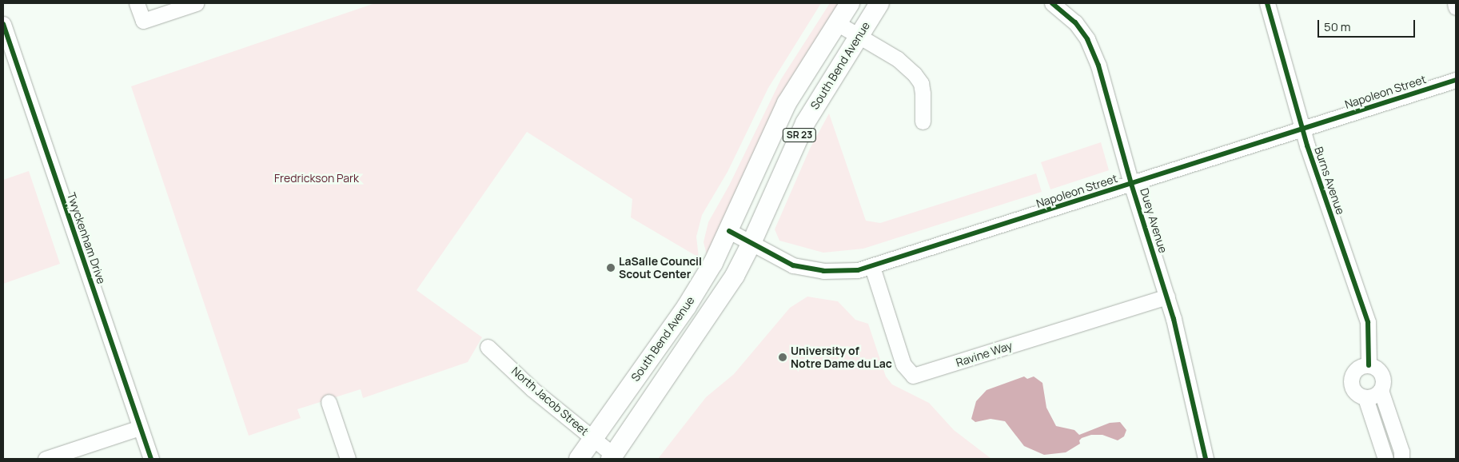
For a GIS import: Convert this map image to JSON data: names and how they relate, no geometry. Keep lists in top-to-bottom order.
{
  "streets": {
    "main road": ["South Bend Avenue", "SR 23"],
    "street": [
      "Napoleon Street",
      "Burns Avenue",
      "Duey Avenue",
      "Twyckenham Drive",
      "Ravine Way",
      "North Jacob Street"
    ]
  },
  "crossings": [
    ["South Bend Avenue", "Napoleon Street"],
    ["South Bend Avenue", "North Jacob Street"],
    ["Napoleon Street", "Burns Avenue"],
    ["Napoleon Street", "Duey Avenue"],
    ["Napoleon Street", "Ravine Way"],
    ["Duey Avenue", "Ravine Way"]
  ],
  "parks": ["Fredrickson Park"],
  "places": ["LaSalle Council Scout Center", "University of Notre Dame du Lac"],
  "scale_bar": "50 m"
}
